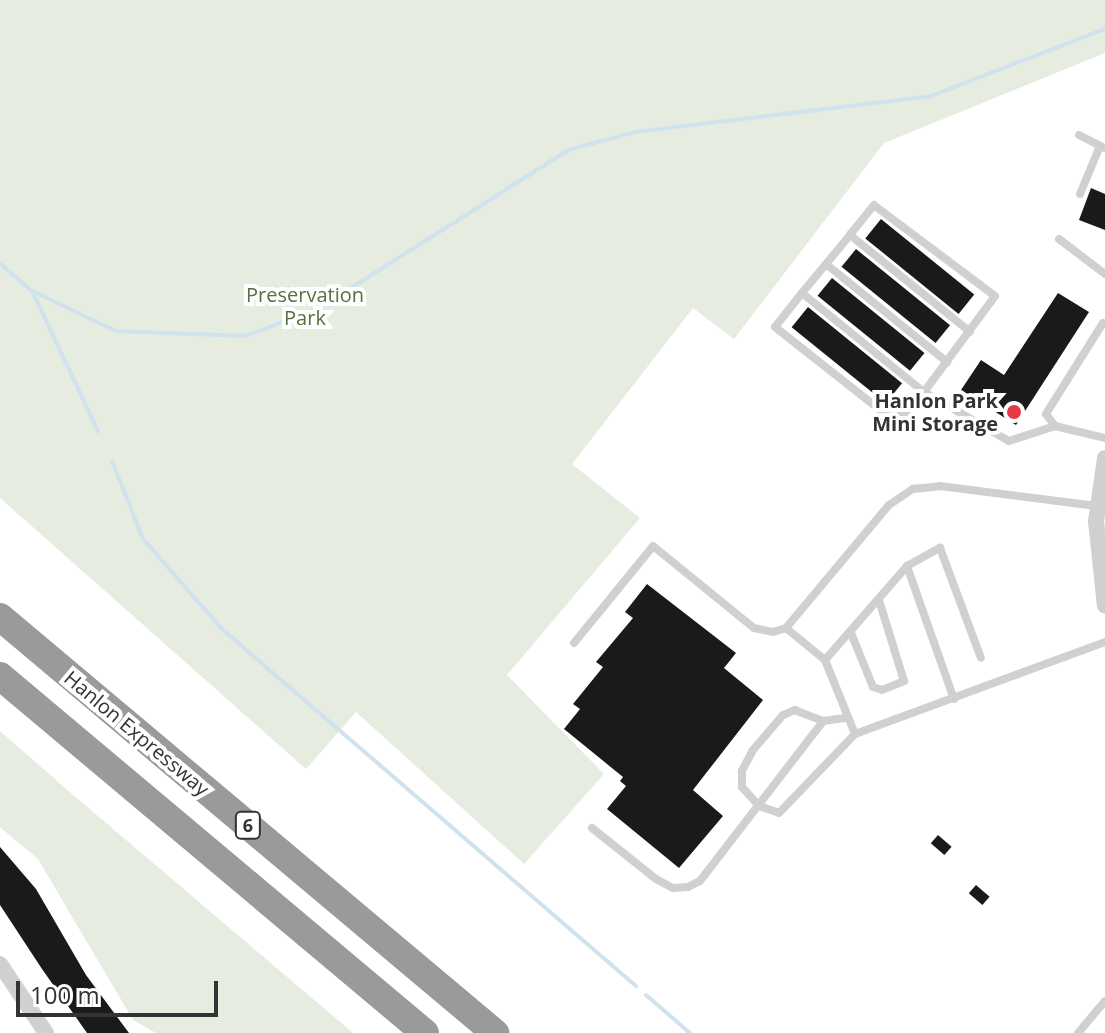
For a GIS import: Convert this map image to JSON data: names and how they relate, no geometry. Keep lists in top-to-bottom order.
{
  "streets": {
    "highway": ["Hanlon Expressway", "6"]
  },
  "parks": ["Preservation Park"],
  "places": ["Hanlon Park Mini Storage"],
  "scale_bar": "100 m"
}
